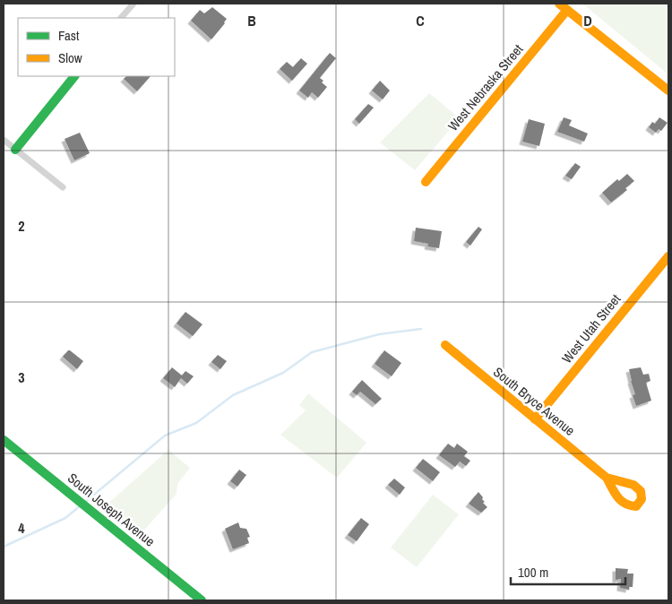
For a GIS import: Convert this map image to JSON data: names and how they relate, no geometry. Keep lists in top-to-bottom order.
{
  "streets": {
    "street": [
      "West Nebraska Street",
      "West Utah Street",
      "South Bryce Avenue",
      "South Joseph Avenue"
    ]
  },
  "crossings": [
    ["West Utah Street", "South Bryce Avenue"]
  ],
  "legend": ["Fast", "Slow"],
  "scale_bar": "100 m",
  "grid": {
    "columns": ["B", "C", "D"],
    "rows": ["2", "3", "4"]
  }
}
